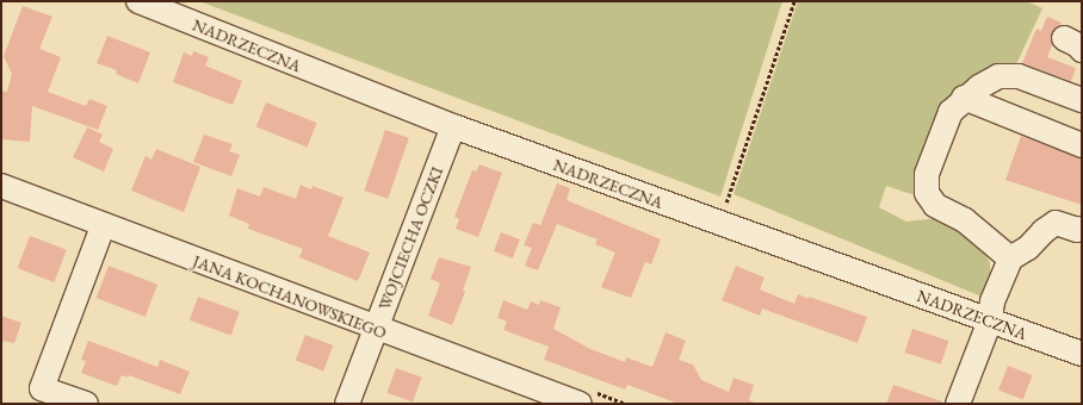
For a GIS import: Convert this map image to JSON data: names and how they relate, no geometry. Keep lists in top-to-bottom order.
{
  "streets": {
    "street": ["NADRZECZNA", "WOJCIECHA OCZKI", "JANA KOCHANOWSKIEGO"]
  },
  "crossings": [
    ["NADRZECZNA", "WOJCIECHA OCZKI"],
    ["WOJCIECHA OCZKI", "JANA KOCHANOWSKIEGO"]
  ]
}
